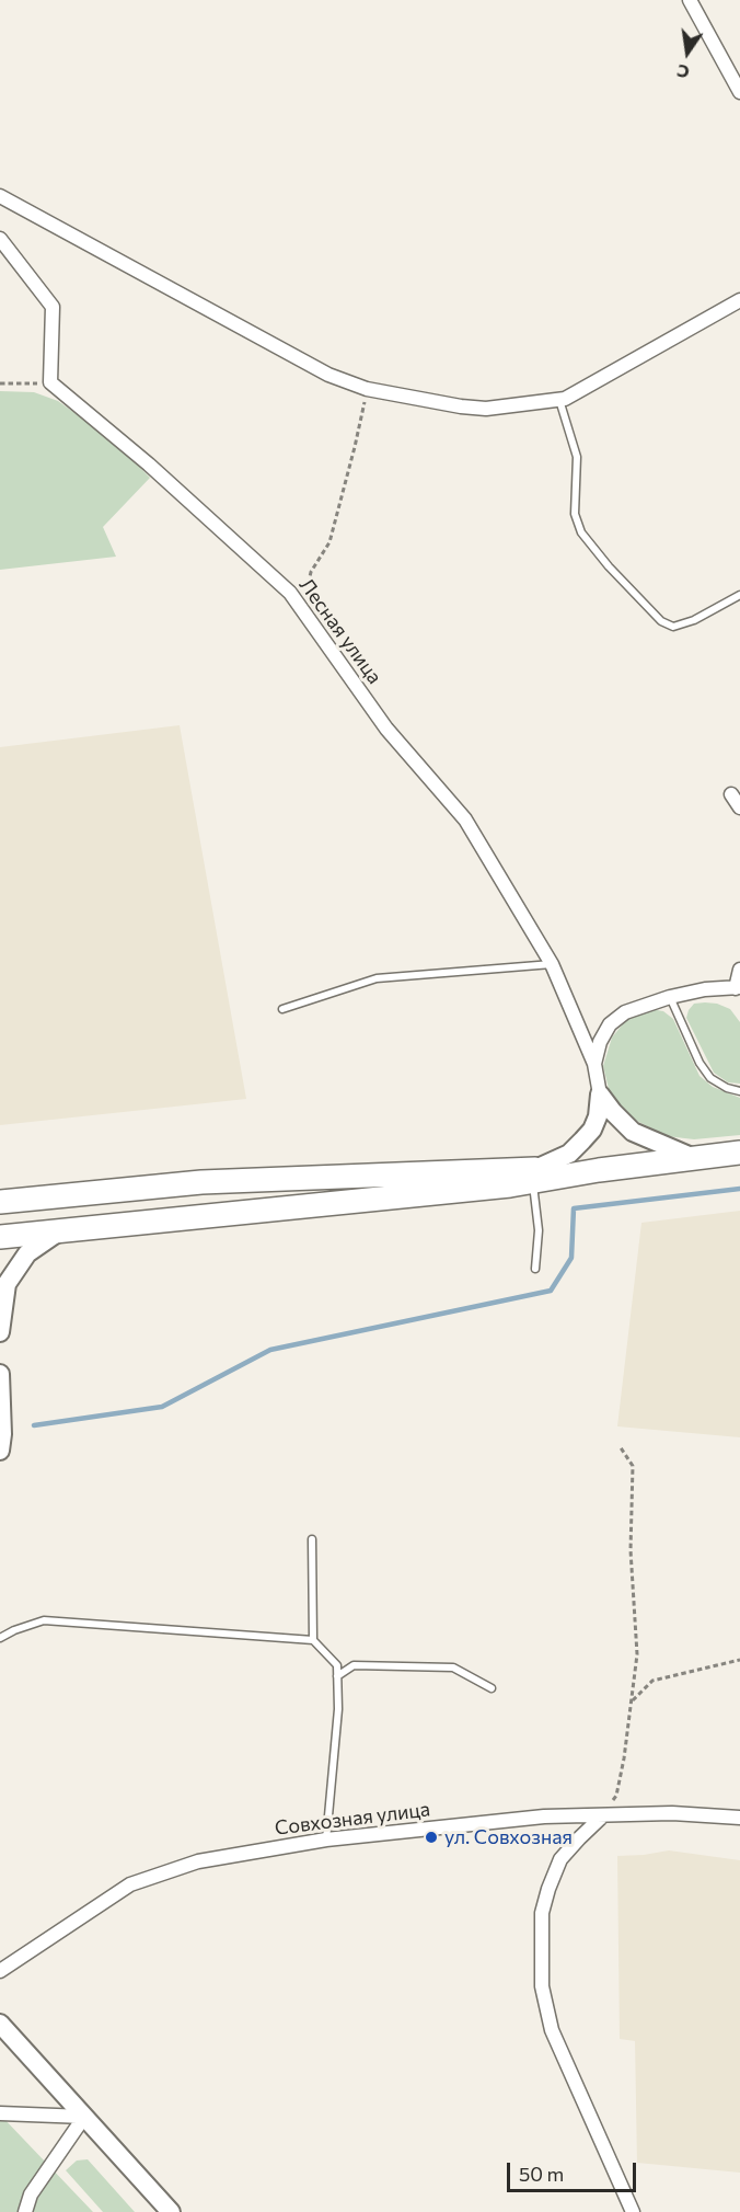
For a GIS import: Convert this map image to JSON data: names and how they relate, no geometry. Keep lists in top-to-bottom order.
{
  "streets": {
    "street": ["Лесная улица", "Совхозная улица"]
  },
  "places": ["ул. Совхозная"],
  "scale_bar": "50 m",
  "north": "bottom"
}
